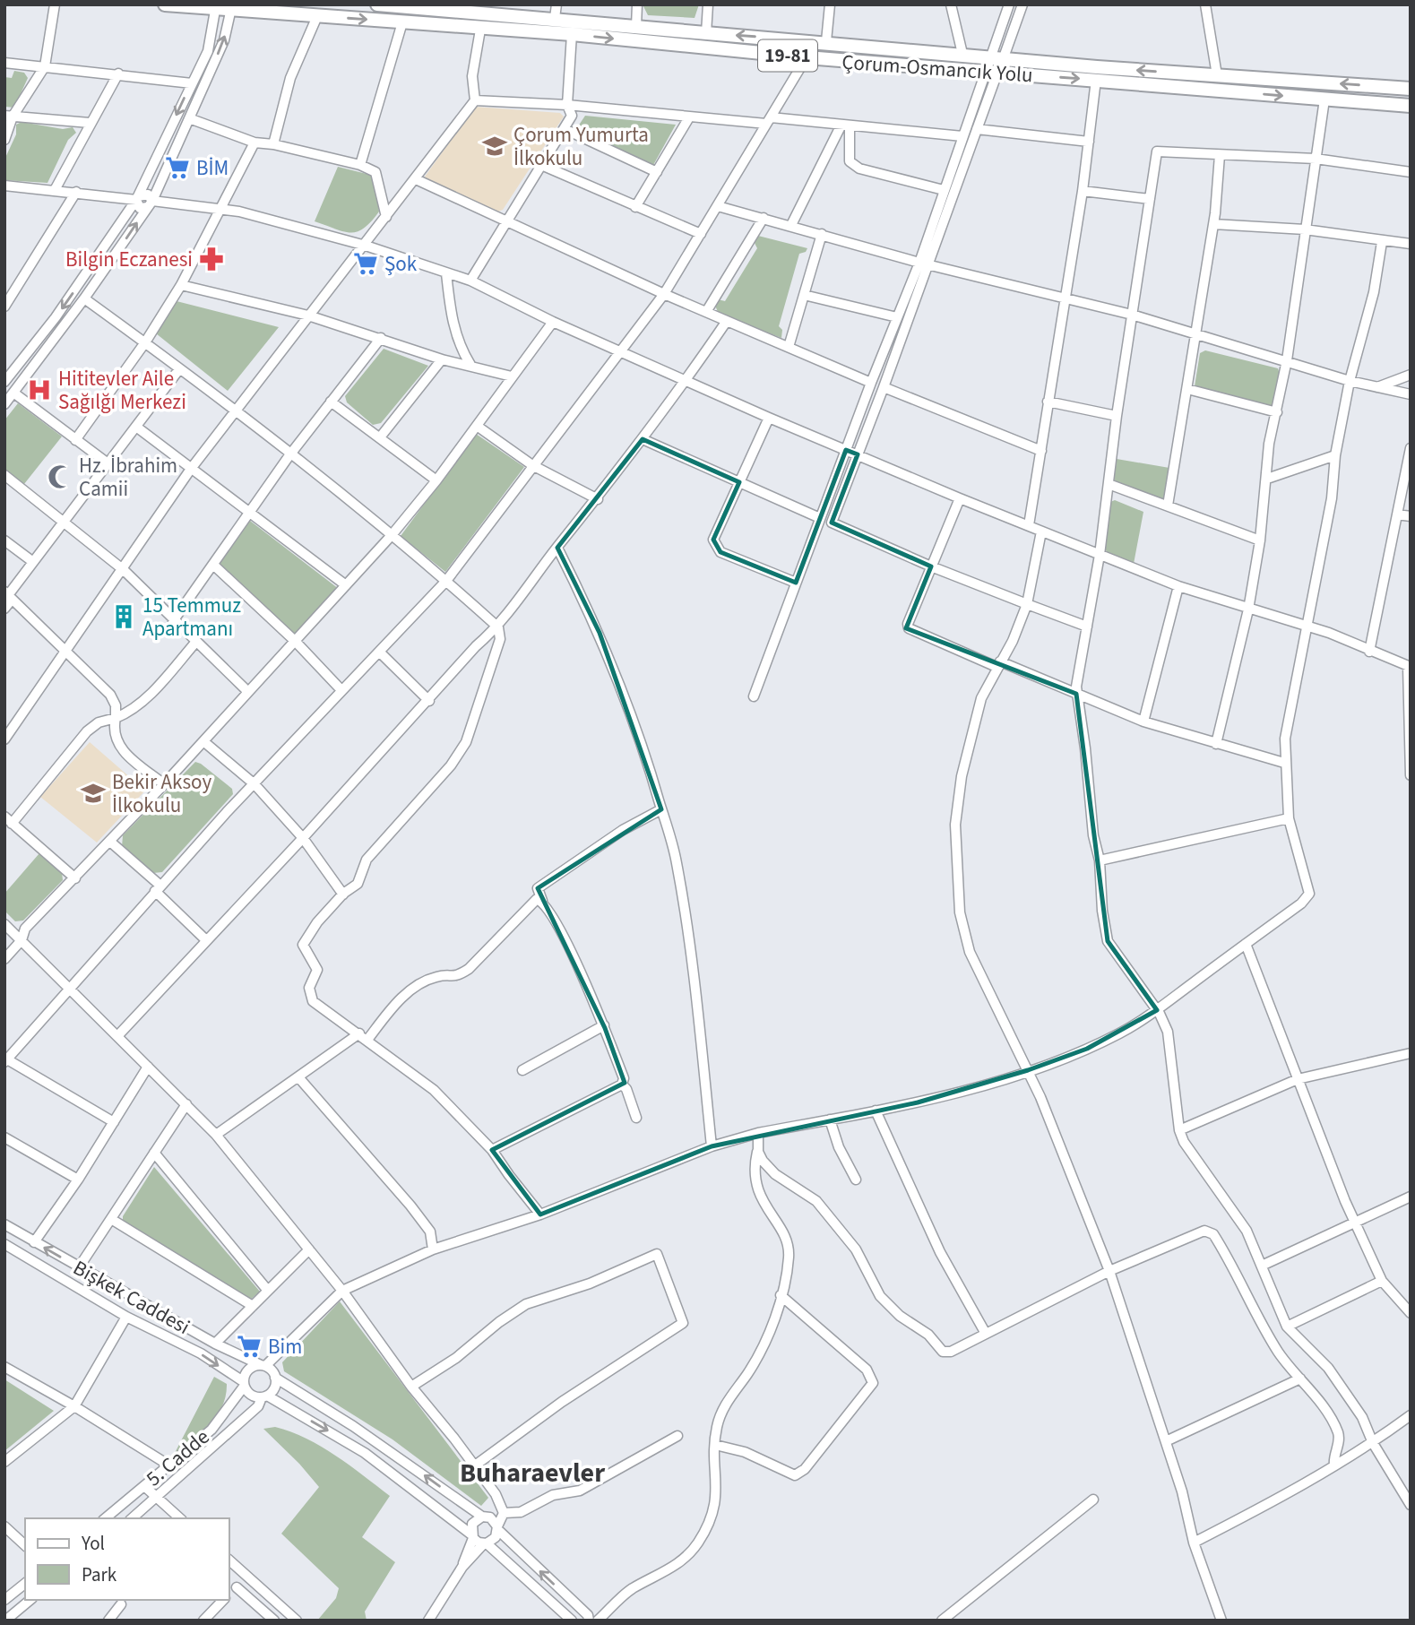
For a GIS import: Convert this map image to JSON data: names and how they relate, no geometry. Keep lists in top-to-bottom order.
{
  "streets": {
    "highway": ["19-81", "Çorum-Osmancık Yolu"],
    "street": ["Bişkek Caddesi", "5. Cadde"]
  },
  "crossings": [
    ["Bişkek Caddesi", "5. Cadde"]
  ],
  "districts": ["Buharaevler"],
  "places": {
    "school or university": ["Çorum Yumurta İlkokulu", "Bekir Aksoy İlkokulu"],
    "supermarket": ["BİM", "Şok", "Bim"],
    "pharmacy": ["Bilgin Eczanesi"],
    "hospital": ["Hititevler Aile Sağılğı Merkezi"],
    "mosque": ["Hz. İbrahim Camii"],
    "building": ["15 Temmuz Apartmanı"]
  },
  "legend": ["Yol", "Park"]
}
